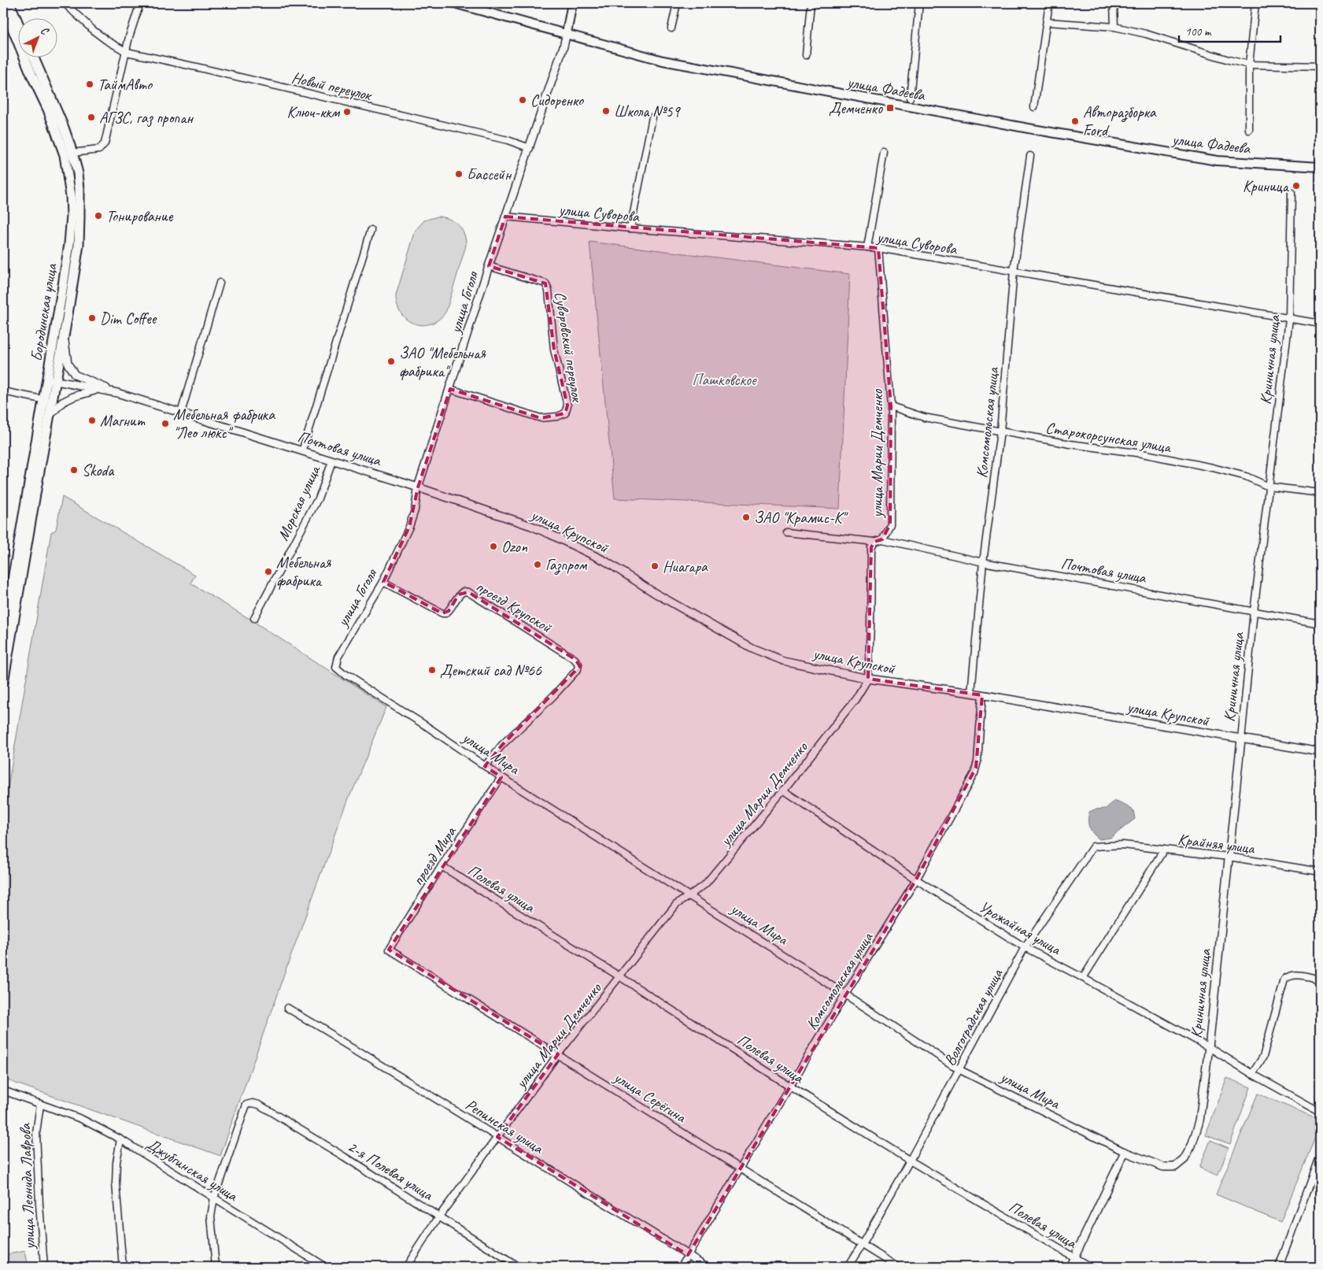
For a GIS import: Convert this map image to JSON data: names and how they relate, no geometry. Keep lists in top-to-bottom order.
{
  "streets": {
    "main road": ["улица Фадеева", "улица Гоголя", "Бородинская улица"],
    "street": [
      "Новый переулок",
      "улица Суворова",
      "Суворовский переулок",
      "Криничная улица",
      "Комсомольская улица",
      "Старокорсунская улица",
      "Почтовая улица",
      "улица Марии Демченко",
      "Морская улица",
      "улица Крупской",
      "проезд Крупской",
      "улица Мира",
      "Крайняя улица",
      "проезд Мира",
      "Полевая улица",
      "Урожайная улица",
      "Волгоградская улица",
      "улица Серёгина",
      "Репинская улица",
      "Джубгинская улица",
      "2-я Полевая улица",
      "улица Леонида Лаврова"
    ]
  },
  "crossings": [
    ["Новый переулок", "улица Гоголя"],
    ["улица Фадеева", "улица Гоголя"],
    ["улица Суворова", "улица Гоголя"],
    ["улица Суворова", "Криничная улица"],
    ["улица Суворова", "Комсомольская улица"],
    ["улица Суворова", "улица Марии Демченко"],
    ["улица Гоголя", "Суворовский переулок"],
    ["улица Гоголя", "Почтовая улица"],
    ["улица Гоголя", "улица Крупской"],
    ["улица Гоголя", "проезд Крупской"],
    ["улица Гоголя", "улица Мира"],
    ["Бородинская улица", "Почтовая улица"],
    ["Криничная улица", "Старокорсунская улица"],
    ["Криничная улица", "Почтовая улица"],
    ["Криничная улица", "улица Крупской"],
    ["Криничная улица", "улица Мира"],
    ["Криничная улица", "Крайняя улица"],
    ["Криничная улица", "Урожайная улица"],
    ["Комсомольская улица", "Старокорсунская улица"],
    ["Комсомольская улица", "Почтовая улица"],
    ["Комсомольская улица", "улица Крупской"],
    ["Комсомольская улица", "улица Мира"],
    ["Комсомольская улица", "Полевая улица"],
    ["Комсомольская улица", "Урожайная улица"],
    ["Комсомольская улица", "улица Серёгина"],
    ["Комсомольская улица", "Репинская улица"],
    ["Старокорсунская улица", "улица Марии Демченко"],
    ["Почтовая улица", "улица Марии Демченко"],
    ["Почтовая улица", "Морская улица"],
    ["Почтовая улица", "улица Крупской"],
    ["улица Марии Демченко", "улица Крупской"],
    ["улица Марии Демченко", "улица Мира"],
    ["улица Марии Демченко", "Полевая улица"],
    ["улица Марии Демченко", "Урожайная улица"],
    ["улица Марии Демченко", "улица Серёгина"],
    ["улица Марии Демченко", "Репинская улица"],
    ["улица Марии Демченко", "2-я Полевая улица"],
    ["проезд Крупской", "улица Мира"],
    ["улица Мира", "проезд Мира"],
    ["улица Мира", "Волгоградская улица"],
    ["Крайняя улица", "Урожайная улица"],
    ["Крайняя улица", "Волгоградская улица"],
    ["проезд Мира", "Полевая улица"],
    ["проезд Мира", "улица Серёгина"],
    ["Полевая улица", "Волгоградская улица"],
    ["Урожайная улица", "Волгоградская улица"],
    ["Волгоградская улица", "улица Серёгина"],
    ["Джубгинская улица", "2-я Полевая улица"],
    ["Джубгинская улица", "улица Леонида Лаврова"]
  ],
  "parks": ["Пашковское"],
  "places": {
    "other": [
      "ТаймАвто",
      "Сидоренко",
      "Школа №59",
      "Ключ-ккм",
      "АГЗС, газ пропан",
      "Авторазборка Ford",
      "Бассейн",
      "Криница",
      "Тонирование",
      "Dim Coffee",
      "ЗАО \"Мебельная фабрика\"",
      "Магнит",
      "Мебельная фабрика \"Лео люкс\"",
      "Skoda",
      "ЗАО \"Крамис-К\"",
      "Ozon",
      "Газпром",
      "Ниагара",
      "Мебельная фабрика",
      "Детский сад №66"
    ],
    "transit": ["Демченко"]
  },
  "scale_bar": "100 m",
  "north": "top right"
}
